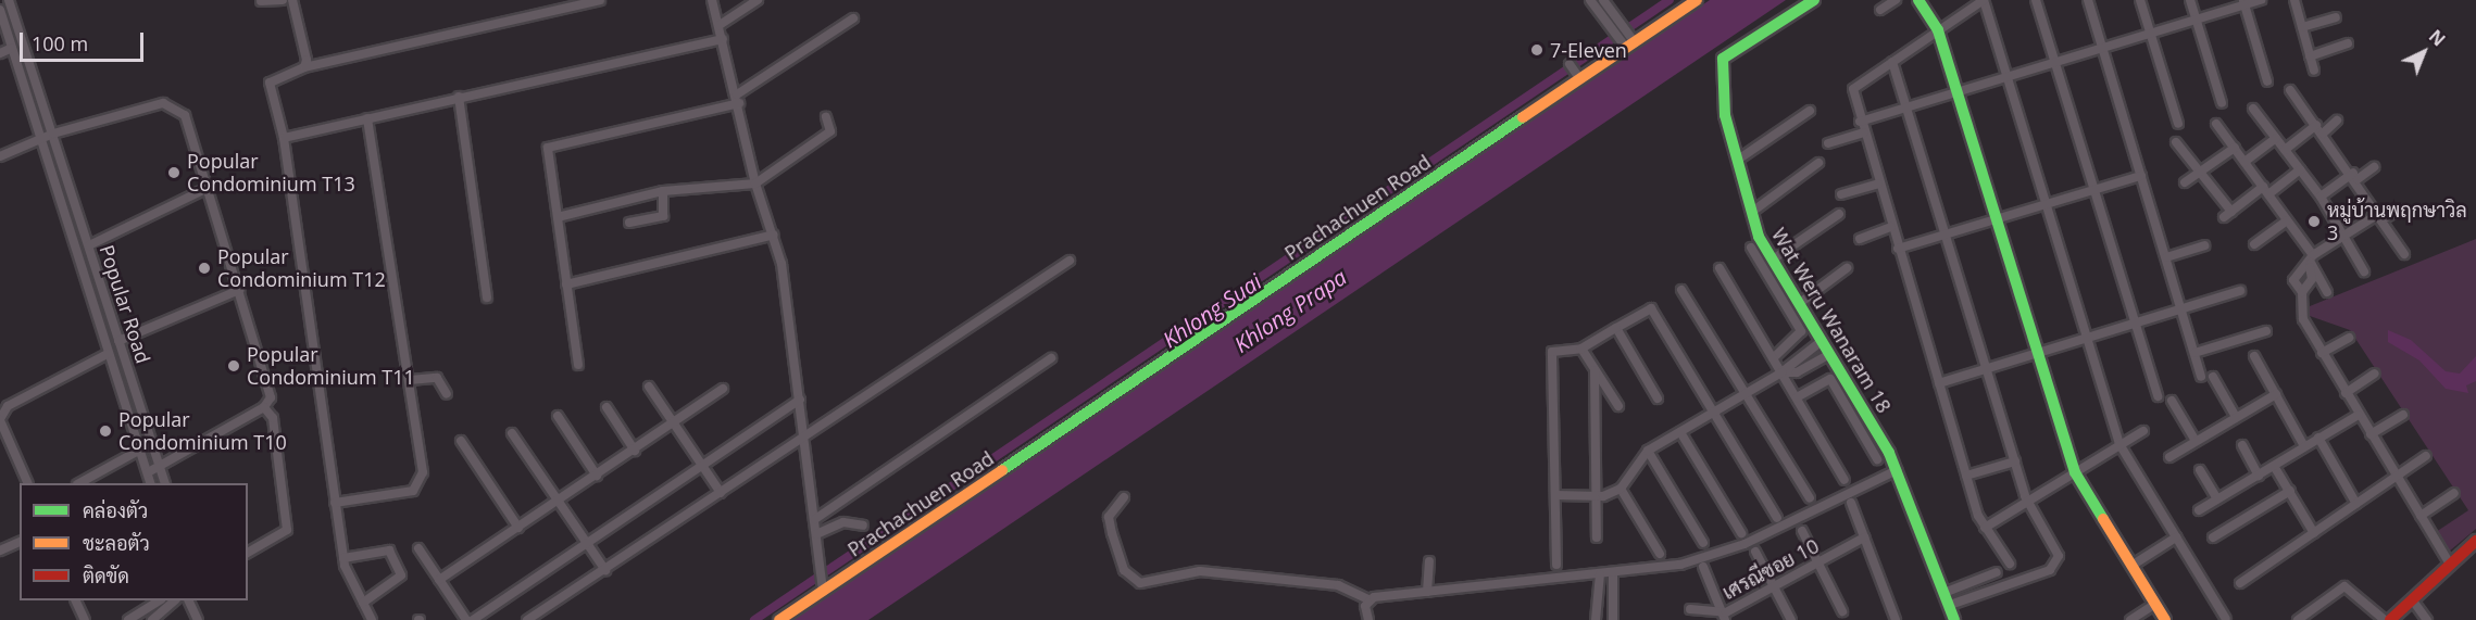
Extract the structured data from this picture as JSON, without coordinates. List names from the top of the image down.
{
  "streets": {
    "street": [
      "Prachachuen Road",
      "Popular Road",
      "Wat Weru Wanaram 18",
      "เศรณีซอย 10"
    ]
  },
  "water": ["Khlong Suai", "Khlong Prapa"],
  "places": [
    "7-Eleven",
    "Popular Condominium T13",
    "หมู่บ้านพฤกษาวิล 3",
    "Popular Condominium T12",
    "Popular Condominium T11",
    "Popular Condominium T10"
  ],
  "legend": ["คล่องตัว", "ชะลอตัว", "ติดขัด"],
  "scale_bar": "100 m",
  "north": "top right"
}
